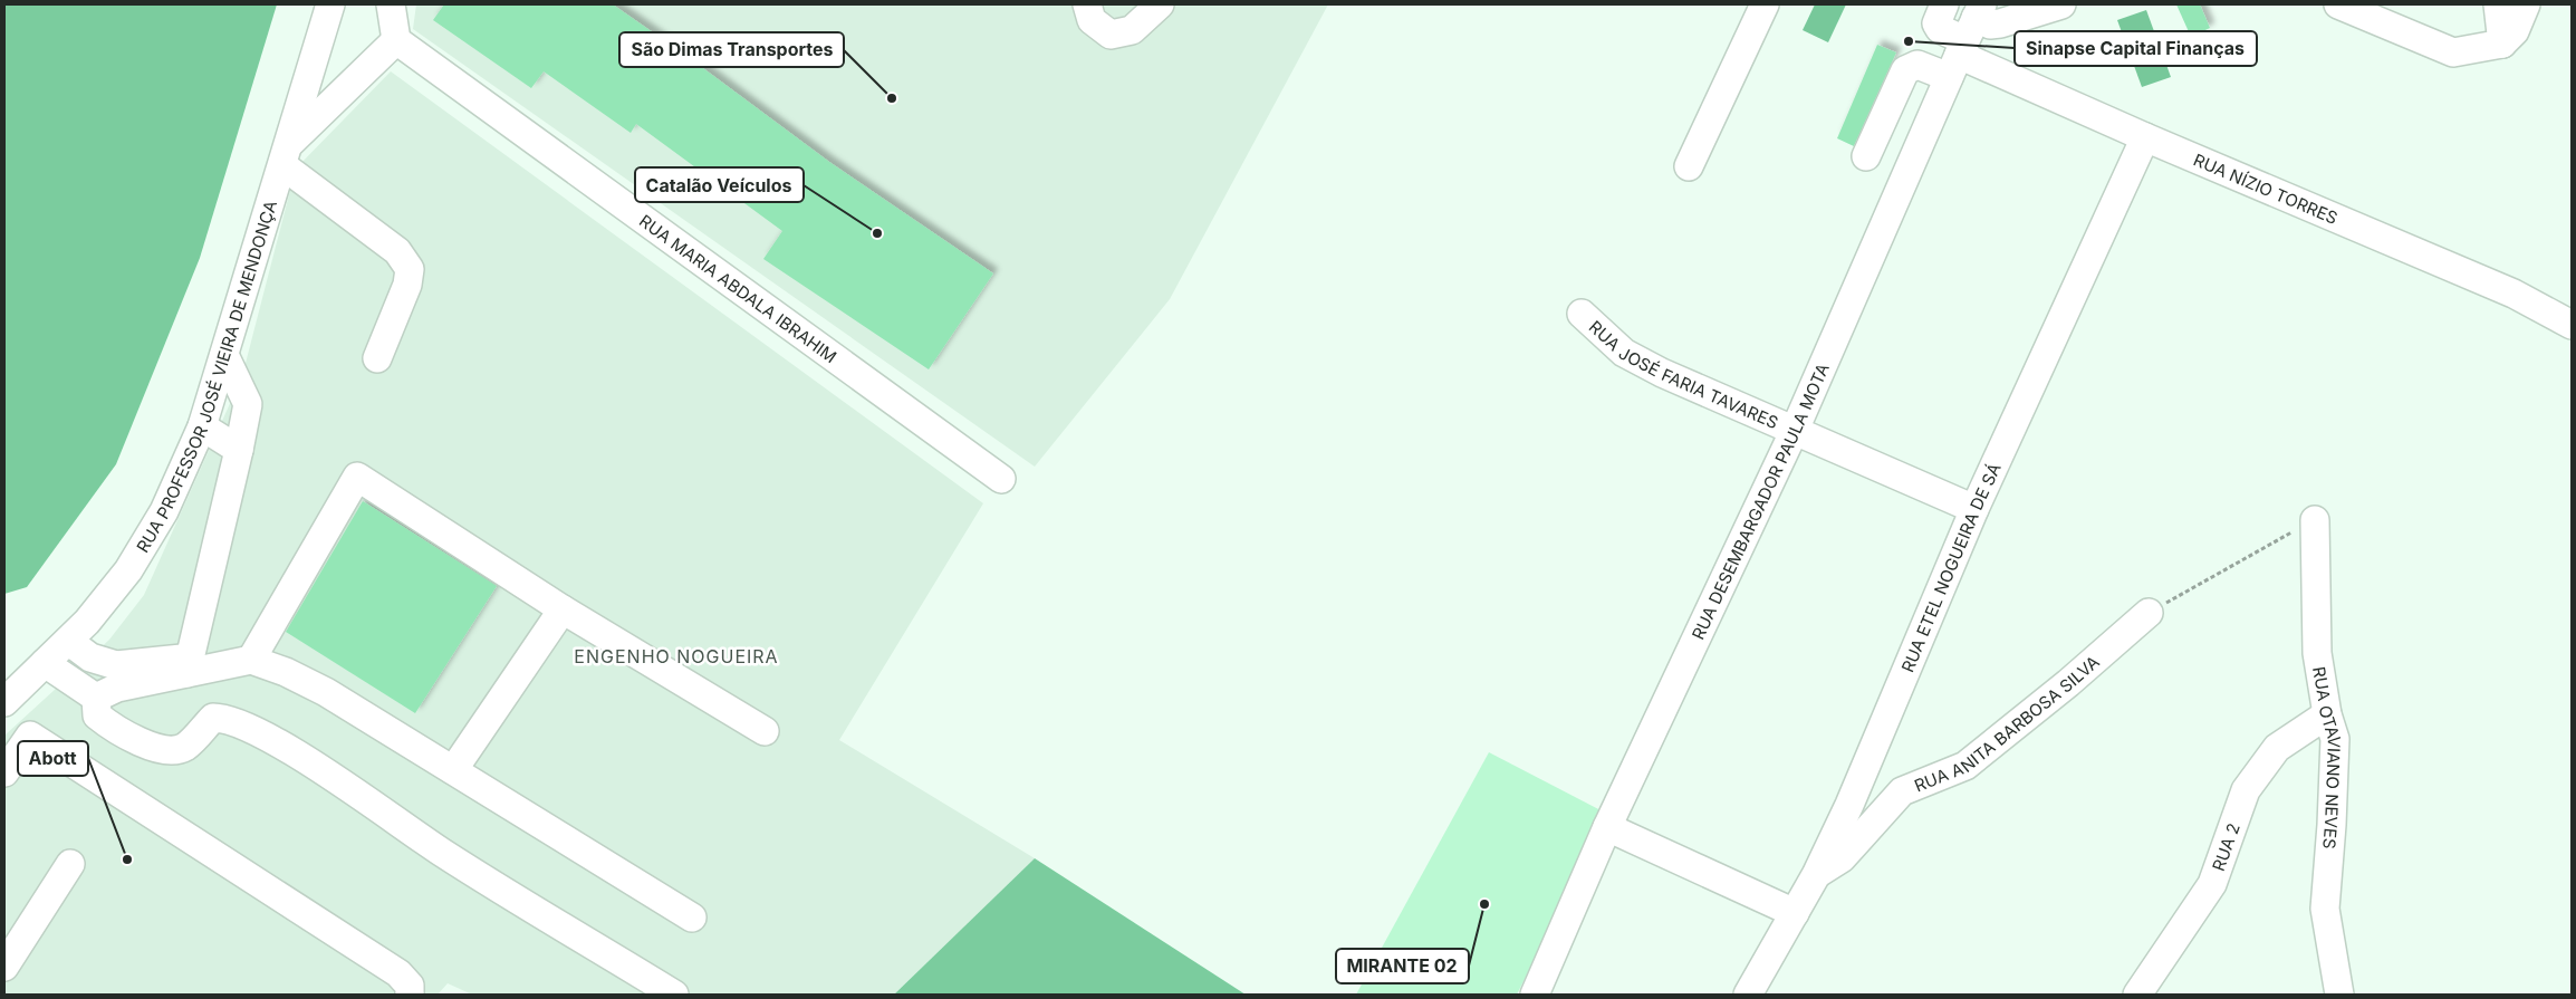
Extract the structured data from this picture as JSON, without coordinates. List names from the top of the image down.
{
  "streets": {
    "street": [
      "RUA NÍZIO TORRES",
      "RUA MARIA ABDALA IBRAHIM",
      "RUA JOSÉ FARIA TAVARES",
      "RUA PROFESSOR JOSÉ VIEIRA DE MENDONÇA",
      "RUA DESEMBARGADOR PAULA MOTA",
      "RUA ETEL NOGUEIRA DE SÁ",
      "RUA ANITA BARBOSA SILVA",
      "RUA OTAVIANO NEVES",
      "RUA 2"
    ]
  },
  "crossings": [
    ["RUA NÍZIO TORRES", "RUA DESEMBARGADOR PAULA MOTA"],
    ["RUA NÍZIO TORRES", "RUA ETEL NOGUEIRA DE SÁ"],
    ["RUA JOSÉ FARIA TAVARES", "RUA DESEMBARGADOR PAULA MOTA"],
    ["RUA JOSÉ FARIA TAVARES", "RUA ETEL NOGUEIRA DE SÁ"],
    ["RUA ETEL NOGUEIRA DE SÁ", "RUA ANITA BARBOSA SILVA"],
    ["RUA OTAVIANO NEVES", "RUA 2"]
  ],
  "districts": ["ENGENHO NOGUEIRA"],
  "places": [
    "Sinapse Capital Finanças",
    "São Dimas Transportes",
    "Catalão Veículos",
    "Abott",
    "MIRANTE 02"
  ]
}
